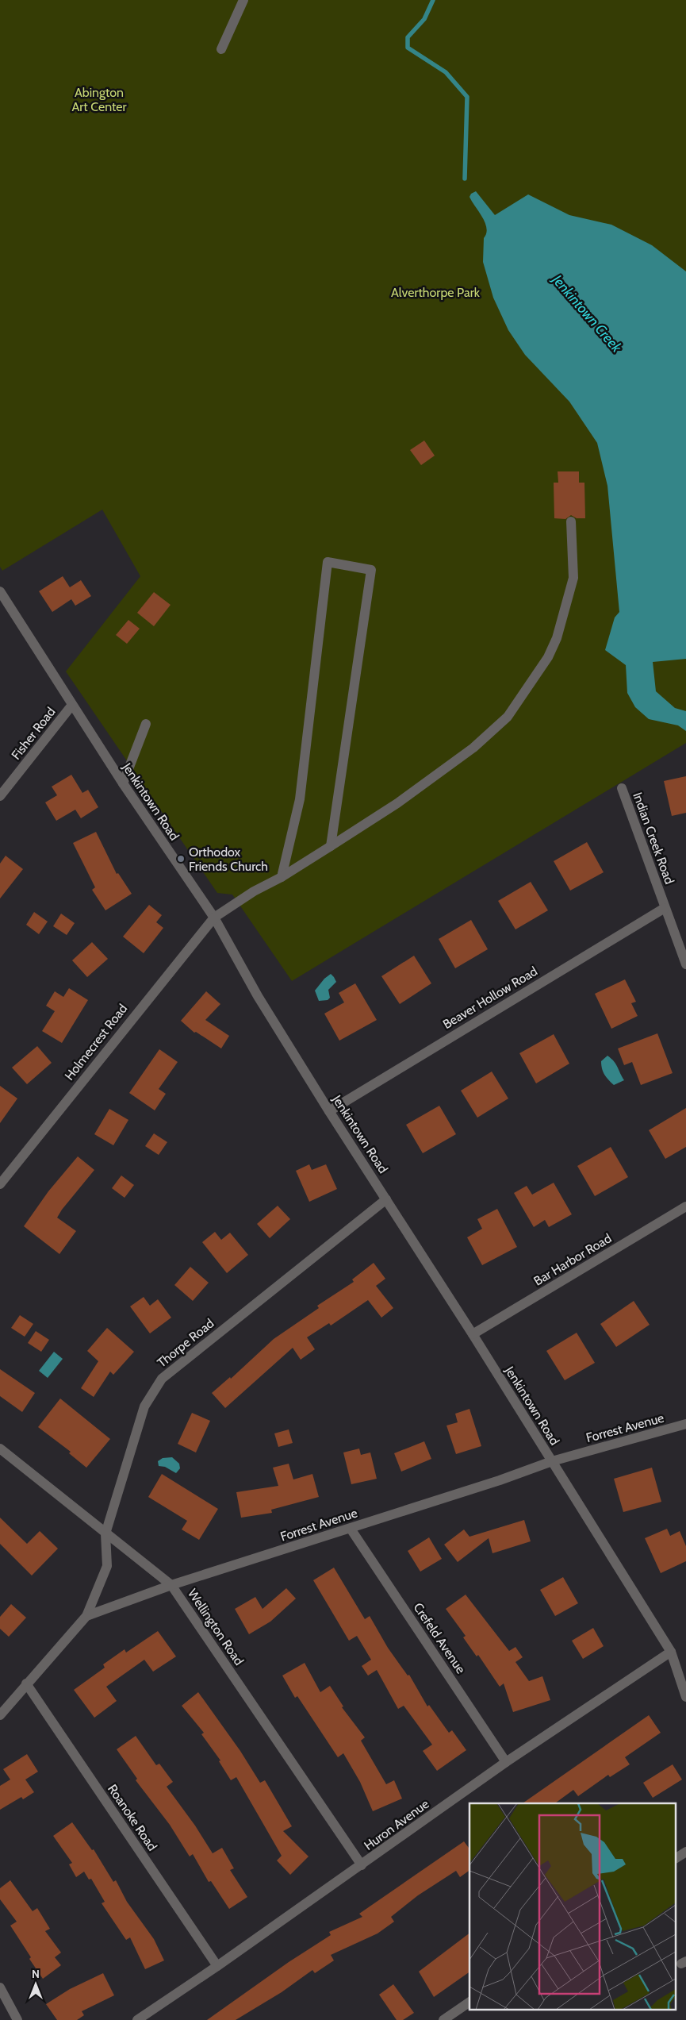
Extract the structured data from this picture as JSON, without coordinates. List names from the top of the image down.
{
  "streets": {
    "street": [
      "Fisher Road",
      "Jenkintown Road",
      "Indian Creek Road",
      "Beaver Hollow Road",
      "Holmecrest Road",
      "Bar Harbor Road",
      "Thorpe Road",
      "Forrest Avenue",
      "Wellington Road",
      "Crefeld Avenue",
      "Roanoke Road",
      "Huron Avenue"
    ]
  },
  "crossings": [
    ["Fisher Road", "Jenkintown Road"],
    ["Jenkintown Road", "Beaver Hollow Road"],
    ["Jenkintown Road", "Holmecrest Road"],
    ["Jenkintown Road", "Bar Harbor Road"],
    ["Jenkintown Road", "Thorpe Road"],
    ["Jenkintown Road", "Forrest Avenue"],
    ["Jenkintown Road", "Huron Avenue"],
    ["Indian Creek Road", "Beaver Hollow Road"],
    ["Thorpe Road", "Forrest Avenue"],
    ["Thorpe Road", "Wellington Road"],
    ["Forrest Avenue", "Wellington Road"],
    ["Forrest Avenue", "Crefeld Avenue"],
    ["Forrest Avenue", "Roanoke Road"],
    ["Wellington Road", "Huron Avenue"],
    ["Crefeld Avenue", "Huron Avenue"],
    ["Roanoke Road", "Huron Avenue"]
  ],
  "water": ["Jenkintown Creek"],
  "parks": ["Abington Art Center", "Alverthorpe Park"],
  "places": ["Orthodox Friends Church"],
  "north": "top"
}
